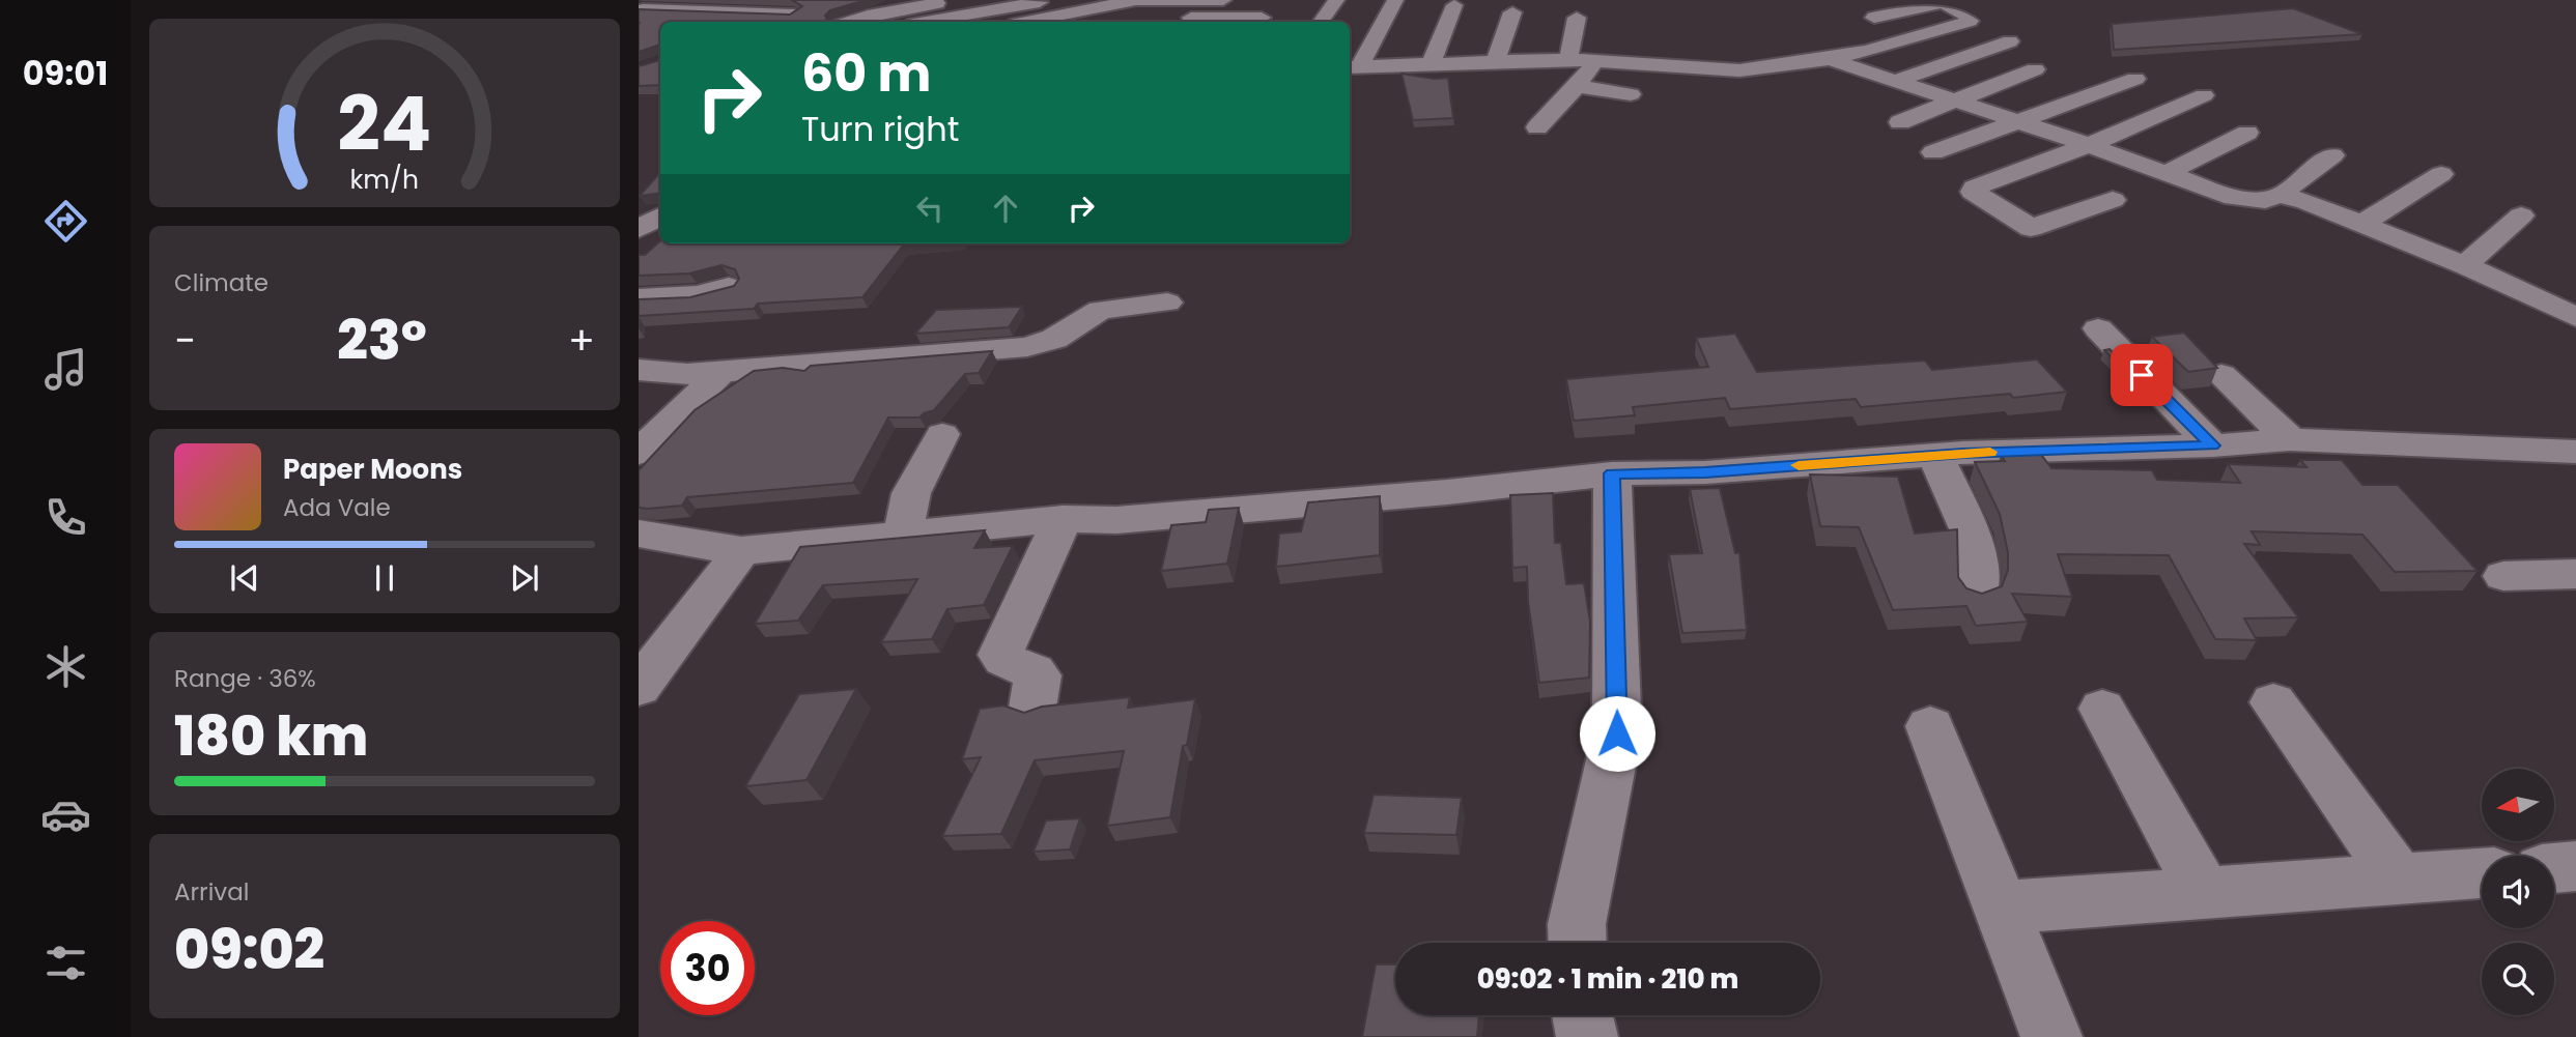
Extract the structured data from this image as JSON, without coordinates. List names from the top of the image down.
{
  "north": "left",
  "page": {
    "tabs": "09:01",
    "turn": ["60 m", "Turn right"],
    "tile": [
      "Climate",
      ["Range · 36%", "180 km"],
      ["Arrival", "09:02"]
    ],
    "heat": ["−", "23°", "+"],
    "song": ["Paper Moons", "Ada Vale"],
    "limit": "30",
    "trip": "09:02 · 1 min · 210 m",
    "gauge": ["24", "km/h"]
  }
}
